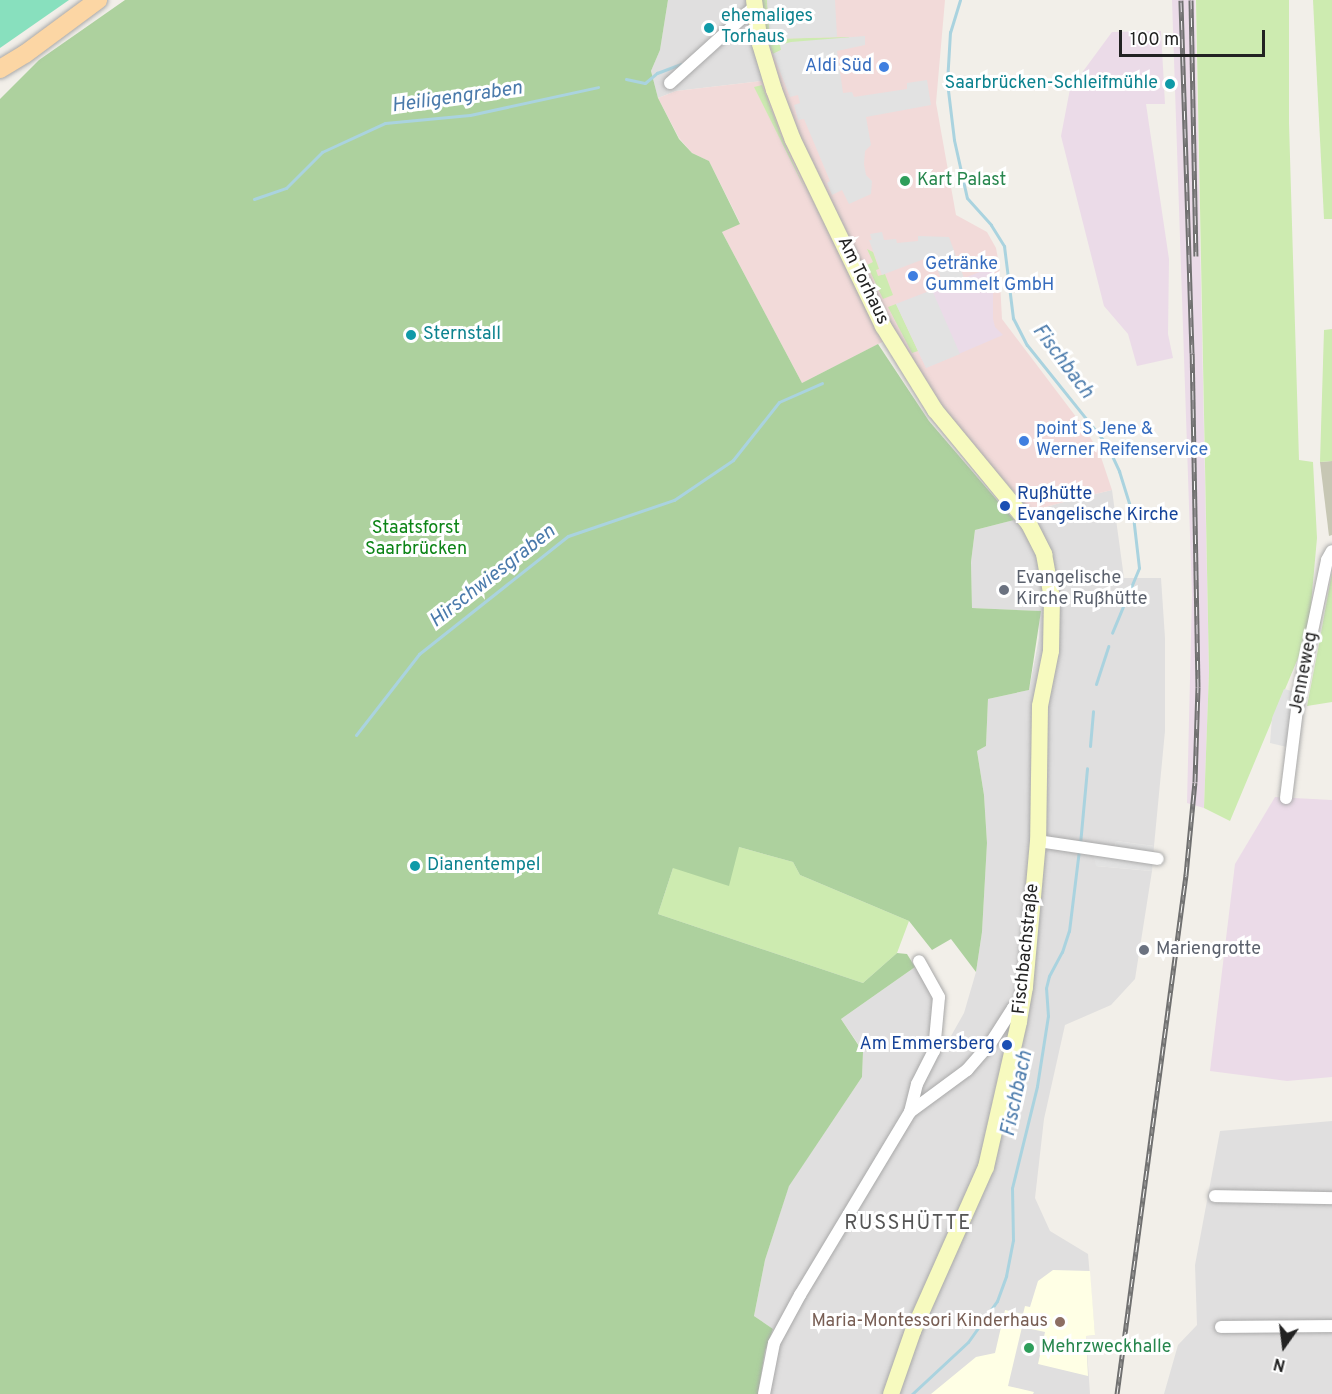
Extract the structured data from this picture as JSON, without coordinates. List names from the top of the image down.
{
  "streets": {
    "main road": ["Am Torhaus", "Fischbachstraße"],
    "street": ["Jenneweg"]
  },
  "crossings": [
    ["Am Torhaus", "Fischbachstraße"]
  ],
  "districts": ["RUSSHÜTTE"],
  "water": ["Heiligengraben", "Fischbach", "Hirschwiesgraben"],
  "parks": ["Staatsforst Saarbrücken"],
  "places": [
    "ehemaliges Torhaus",
    "Aldi Süd",
    "Saarbrücken-Schleifmühle",
    "Kart Palast",
    "Getränke Gummelt GmbH",
    "Sternstall",
    "point S Jene & Werner Reifenservice",
    "Rußhütte Evangelische Kirche",
    "Evangelische Kirche Rußhütte",
    "Dianentempel",
    "Mariengrotte",
    "Am Emmersberg",
    "Maria-Montessori Kinderhaus",
    "Mehrzweckhalle"
  ],
  "scale_bar": "100 m",
  "north": "bottom"
}
